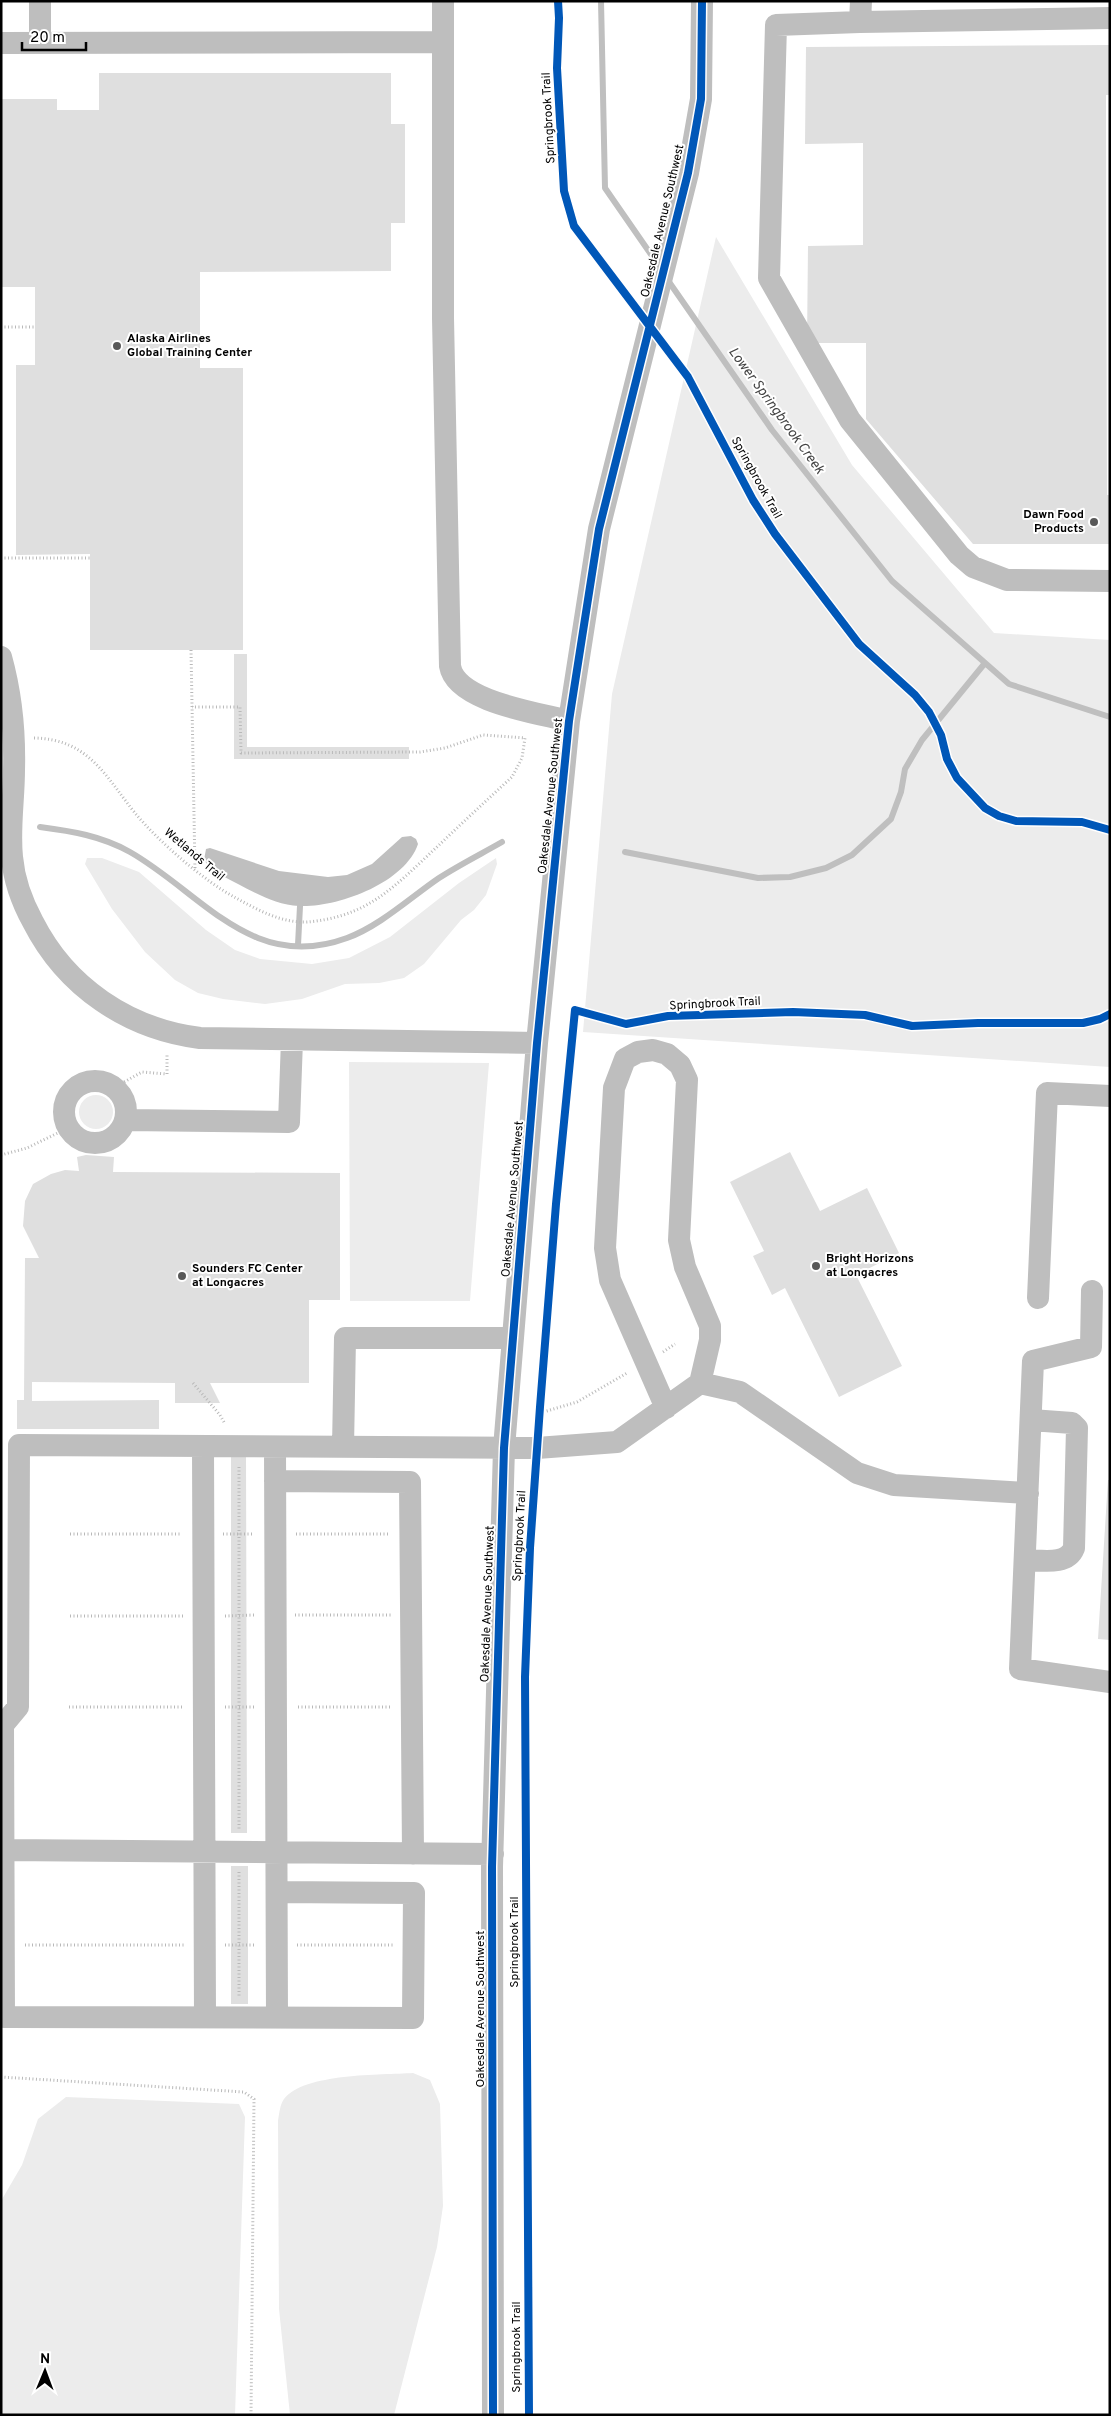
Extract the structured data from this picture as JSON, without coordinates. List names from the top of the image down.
{
  "streets": {
    "street": ["Oakesdale Avenue Southwest"],
    "path": ["Wetlands Trail"],
    "cycle path": ["Springbrook Trail"]
  },
  "water": ["Lower Springbrook Creek"],
  "places": [
    "Alaska Airlines Global Training Center",
    "Dawn Food Products",
    "Bright Horizons at Longacres",
    "Sounders FC Center at Longacres"
  ],
  "scale_bar": "20 m",
  "north": "top"
}
